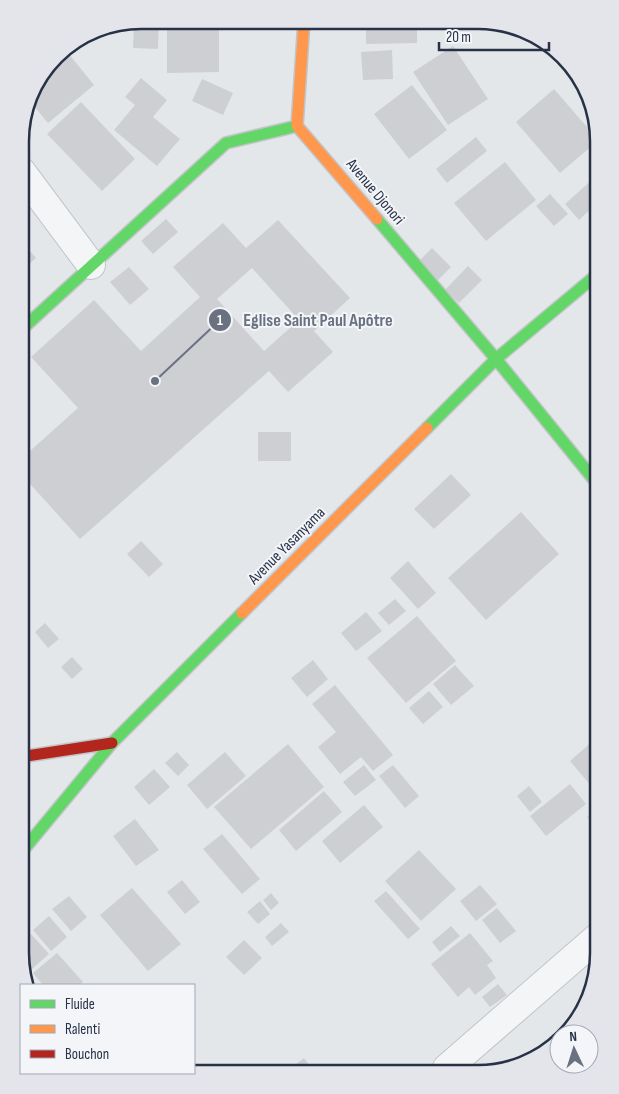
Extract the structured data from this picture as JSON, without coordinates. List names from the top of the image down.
{
  "streets": {
    "street": ["Avenue Djonori", "Avenue Yasanyama"]
  },
  "crossings": [
    ["Avenue Djonori", "Avenue Yasanyama"]
  ],
  "places": ["Eglise Saint Paul Apôtre"],
  "legend": ["Fluide", "Ralenti", "Bouchon"],
  "scale_bar": "20 m",
  "north": "top"
}
